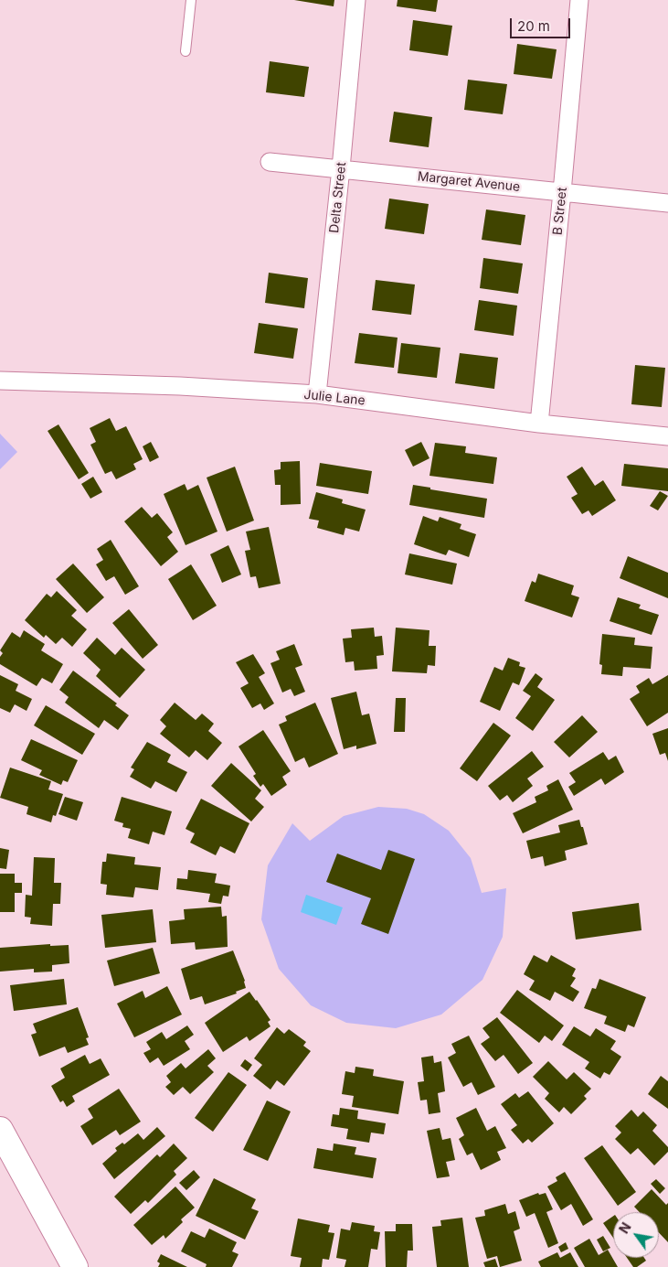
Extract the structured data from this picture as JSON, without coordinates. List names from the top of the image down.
{
  "streets": {
    "street": [
      "Margaret Avenue",
      "Delta Street",
      "B Street",
      "Julie Lane"
    ]
  },
  "crossings": [
    ["Margaret Avenue", "Delta Street"],
    ["Margaret Avenue", "B Street"],
    ["Delta Street", "Julie Lane"],
    ["B Street", "Julie Lane"]
  ],
  "scale_bar": "20 m",
  "north": "top left"
}
